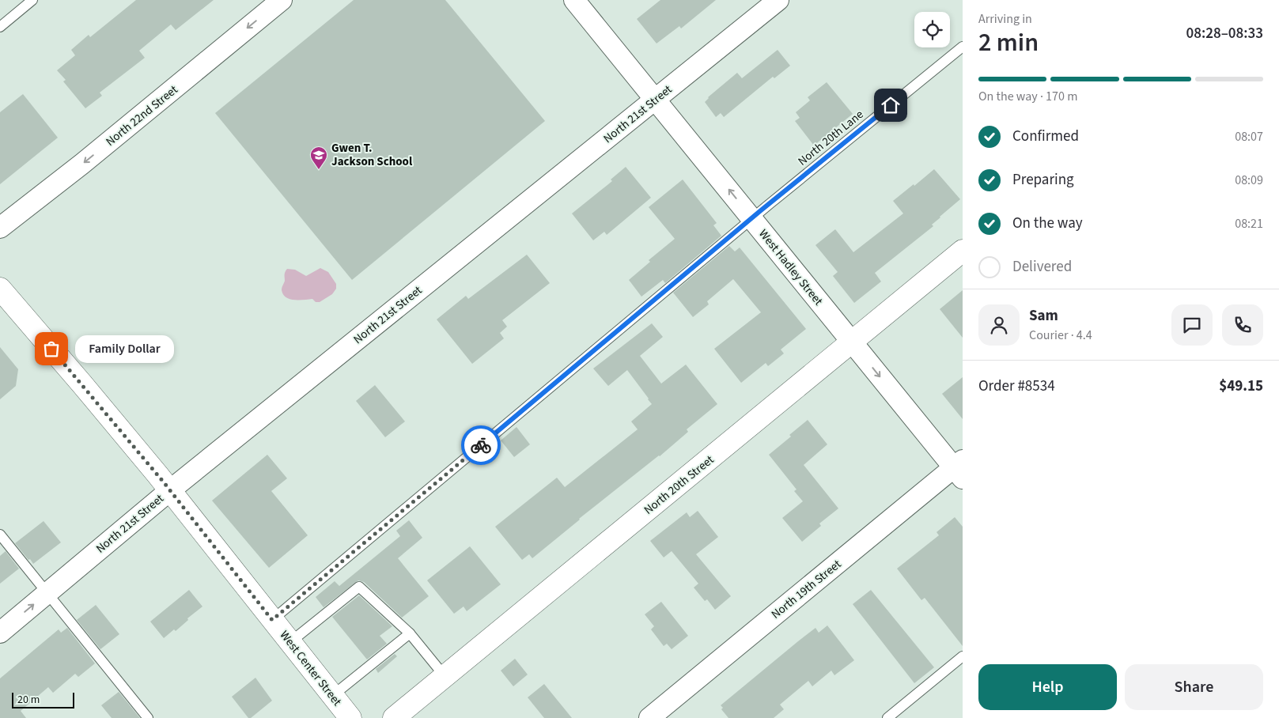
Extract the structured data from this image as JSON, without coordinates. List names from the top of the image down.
{
  "streets": {
    "main road": ["North 20th Street", "West Center Street"],
    "street": [
      "North 21st Street",
      "North 22nd Street",
      "West Hadley Street",
      "North 19th Street"
    ],
    "lane": ["North 20th Lane"]
  },
  "crossings": [
    ["North 21st Street", "West Hadley Street"],
    ["North 21st Street", "West Center Street"],
    ["North 20th Lane", "West Hadley Street"],
    ["North 20th Lane", "West Center Street"],
    ["West Hadley Street", "North 20th Street"],
    ["West Hadley Street", "North 19th Street"]
  ],
  "one_way": ["North 22nd Street"],
  "places": {
    "school or university": ["Gwen T. Jackson School"],
    "other": ["Family Dollar"]
  },
  "scale_bar": "20 m",
  "page": {
    "heading": ["2 min", "Arriving in", "08:28–08:33"],
    "panel": [
      "Sam",
      "Courier · 4.4",
      "Order #8534",
      "$49.15"
    ],
    "bar": "On the way · 170 m",
    "list": [
      ["Confirmed", "08:07"],
      ["Preparing", "08:09"],
      ["On the way", "08:21"],
      "Delivered"
    ],
    "bubble": "Family Dollar",
    "buttons": ["Help", "Share"],
    "scale": "20 m"
  }
}
